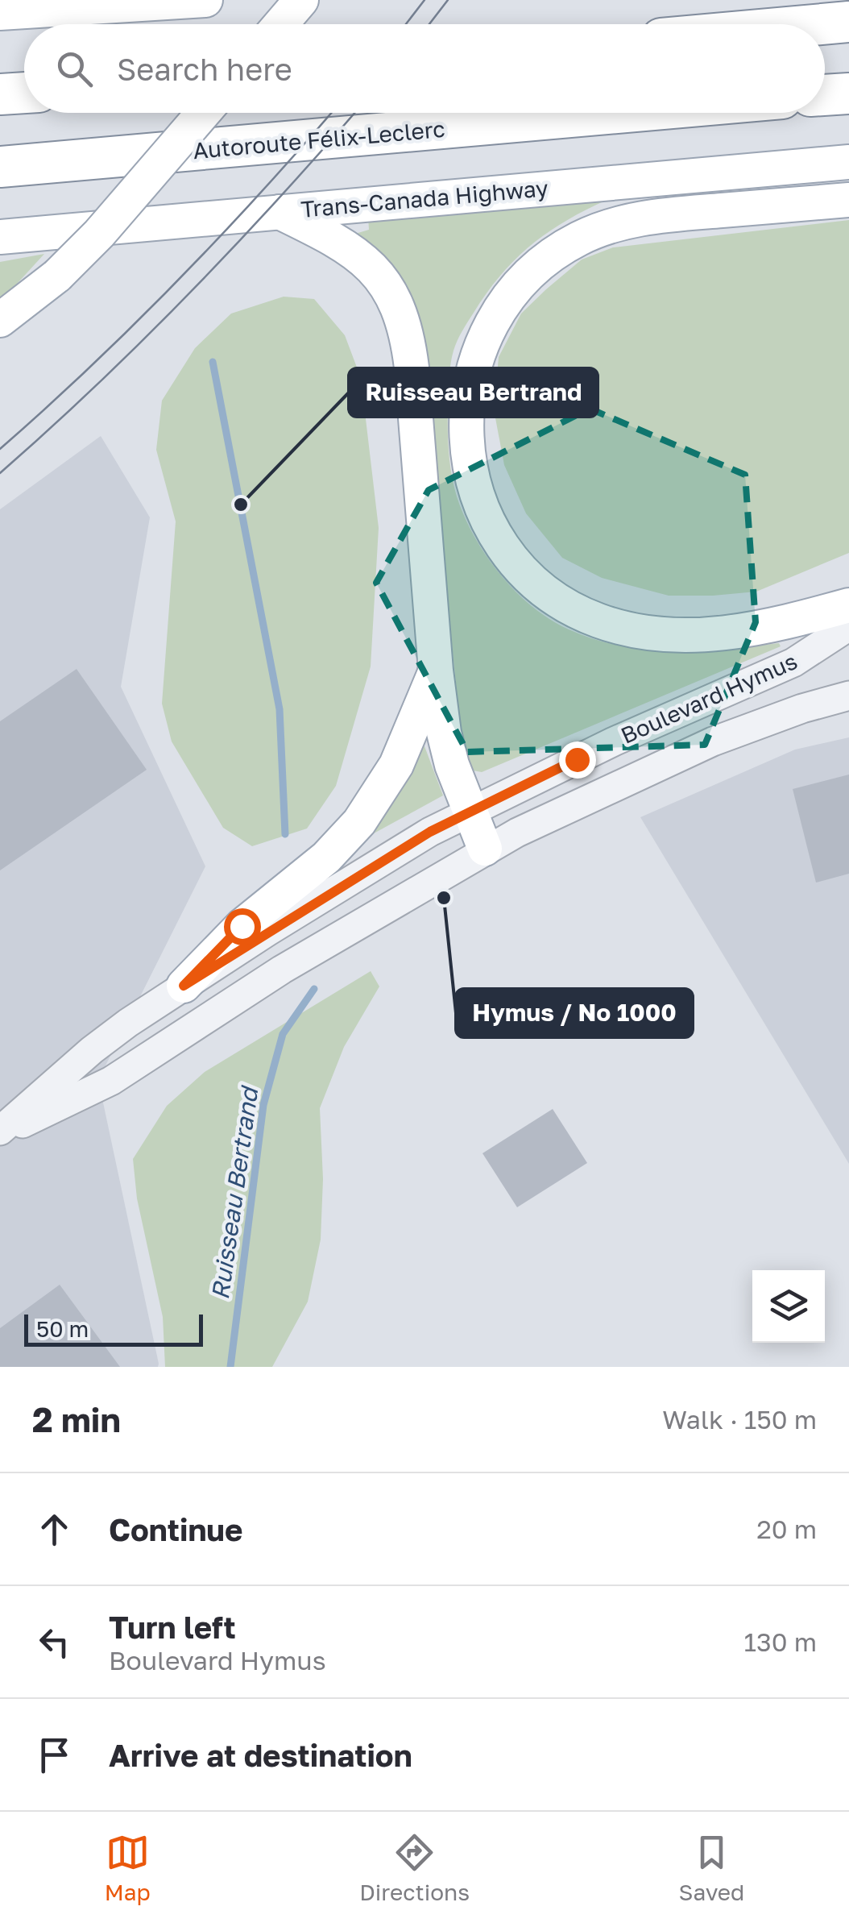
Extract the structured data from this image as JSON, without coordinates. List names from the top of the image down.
{
  "streets": {
    "highway": ["Autoroute Félix-Leclerc"],
    "main road": ["Trans-Canada Highway"],
    "street": ["Boulevard Hymus"]
  },
  "water": ["Ruisseau Bertrand"],
  "places": ["Ruisseau Bertrand", "Hymus / No 1000"],
  "scale_bar": "50 m",
  "page": {
    "search": "Search here",
    "scale": "50 m",
    "heading": ["2 min", "Walk · 150 m"],
    "list": [
      ["Continue", "20 m"],
      ["Turn left", "Boulevard Hymus", "130 m"],
      "Arrive at destination"
    ],
    "nav": ["Map", "Directions", "Saved"]
  }
}
